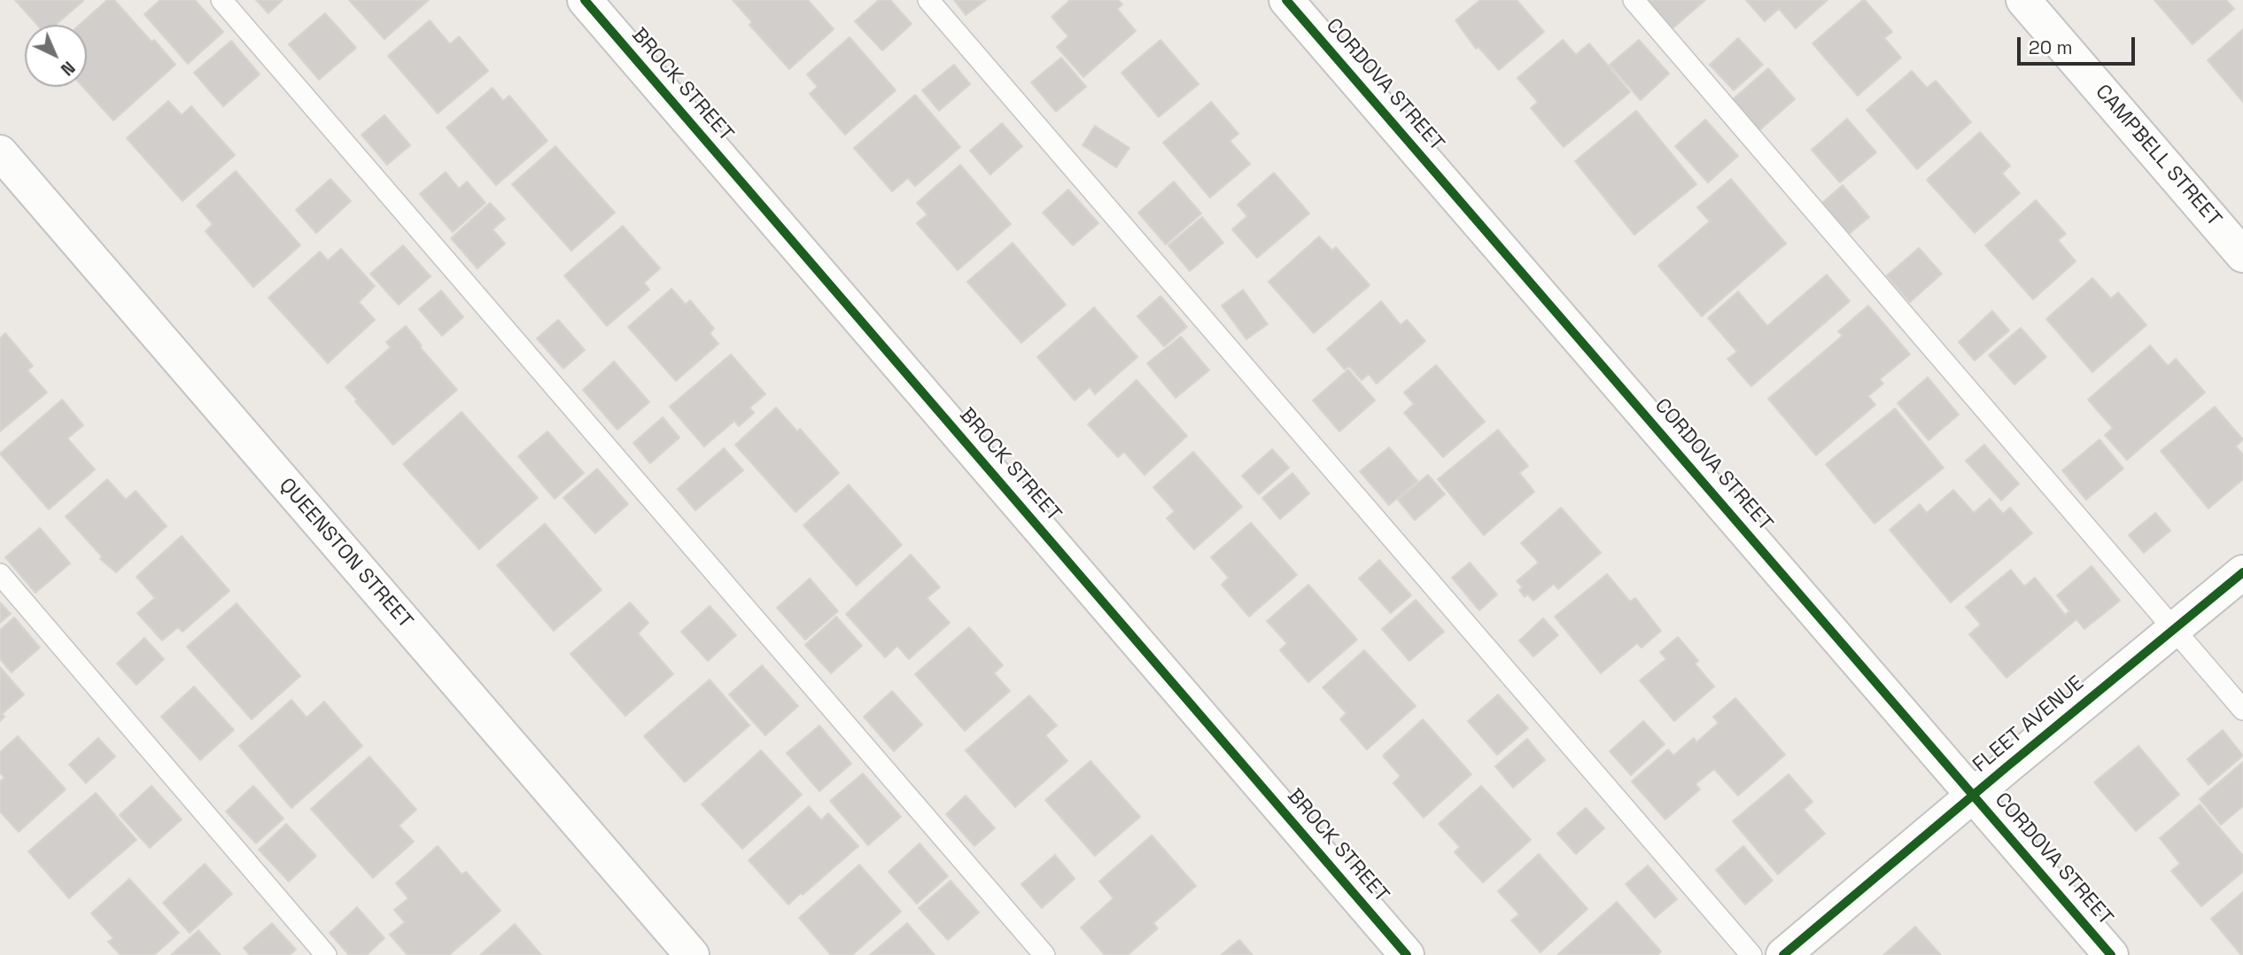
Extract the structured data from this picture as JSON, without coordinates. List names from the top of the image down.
{
  "streets": {
    "street": [
      "BROCK STREET",
      "CORDOVA STREET",
      "CAMPBELL STREET",
      "QUEENSTON STREET",
      "FLEET AVENUE"
    ]
  },
  "crossings": [
    ["CORDOVA STREET", "FLEET AVENUE"]
  ],
  "scale_bar": "20 m",
  "north": "bottom right"
}
